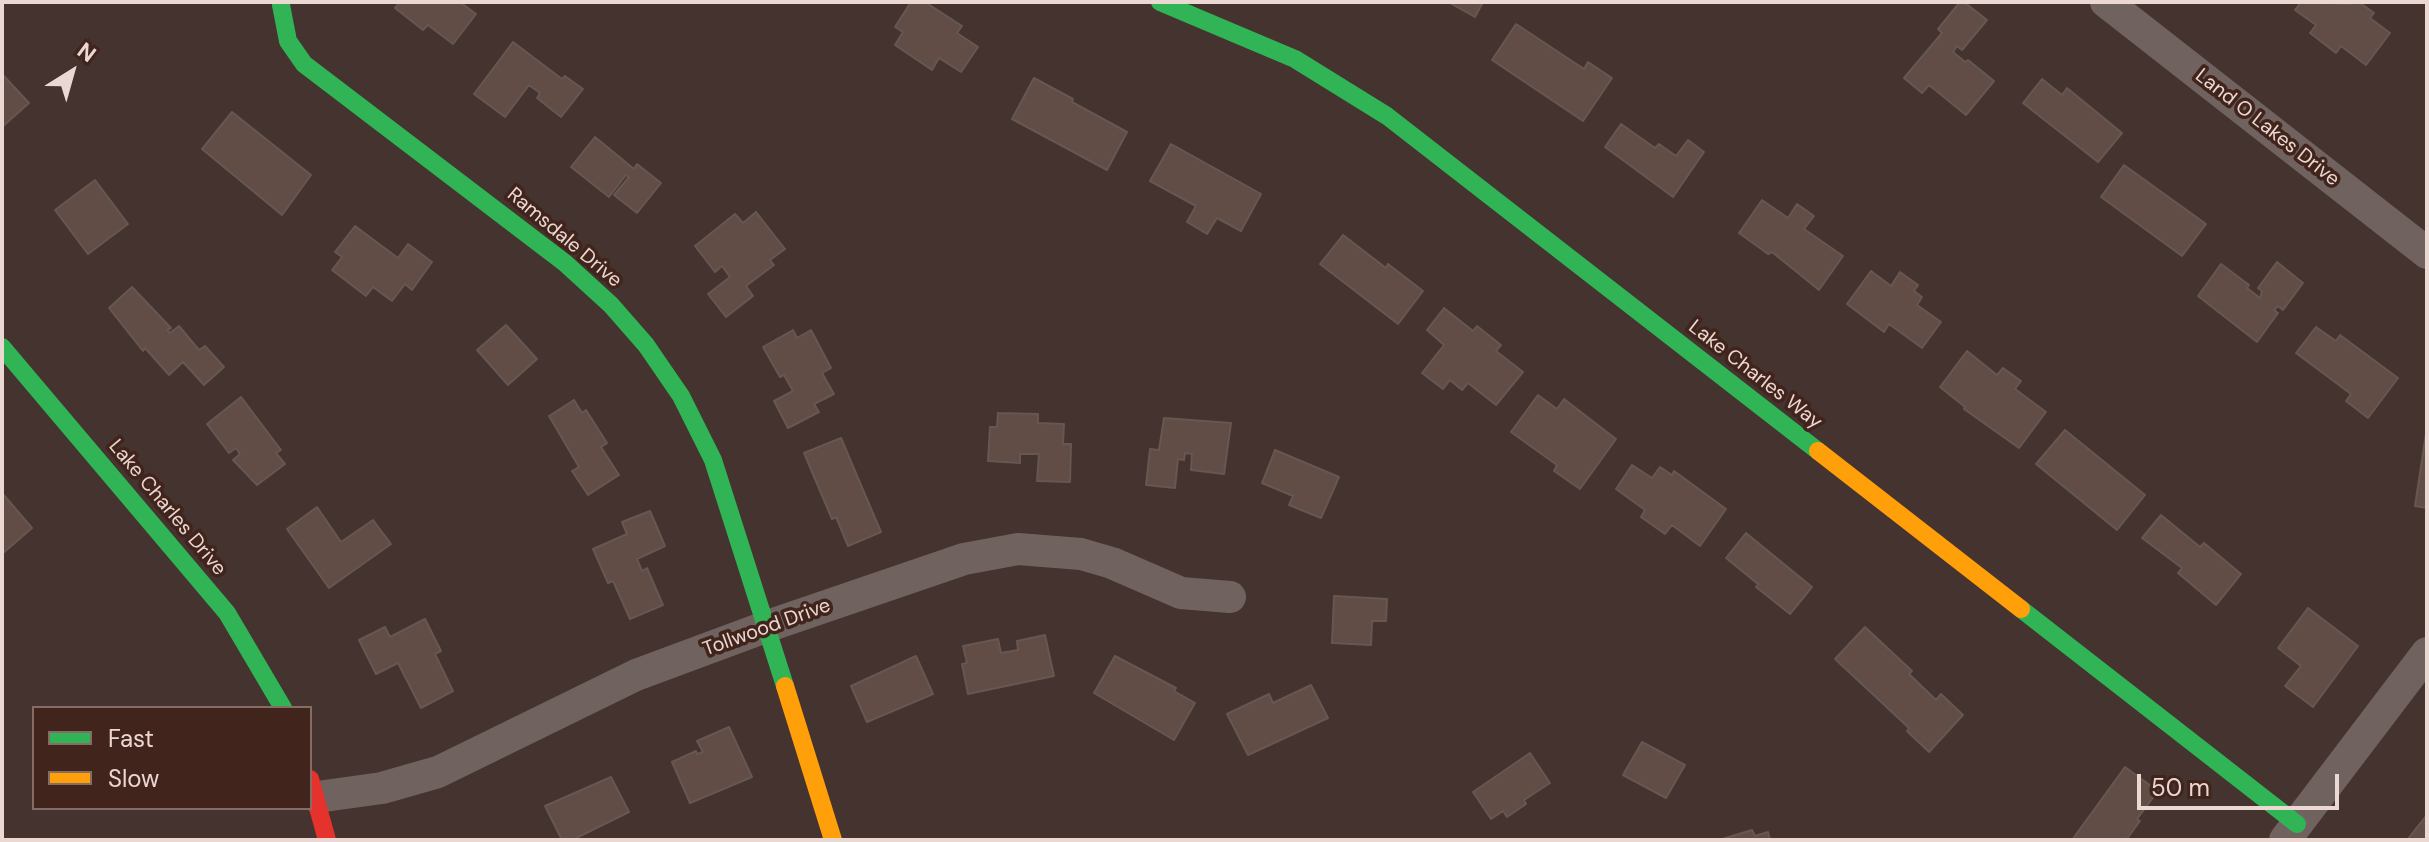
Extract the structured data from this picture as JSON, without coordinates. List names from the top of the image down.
{
  "streets": {
    "street": [
      "Land O Lakes Drive",
      "Ramsdale Drive",
      "Lake Charles Way",
      "Lake Charles Drive",
      "Tollwood Drive"
    ]
  },
  "crossings": [
    ["Ramsdale Drive", "Tollwood Drive"]
  ],
  "legend": ["Fast", "Slow"],
  "scale_bar": "50 m",
  "north": "top right"
}
